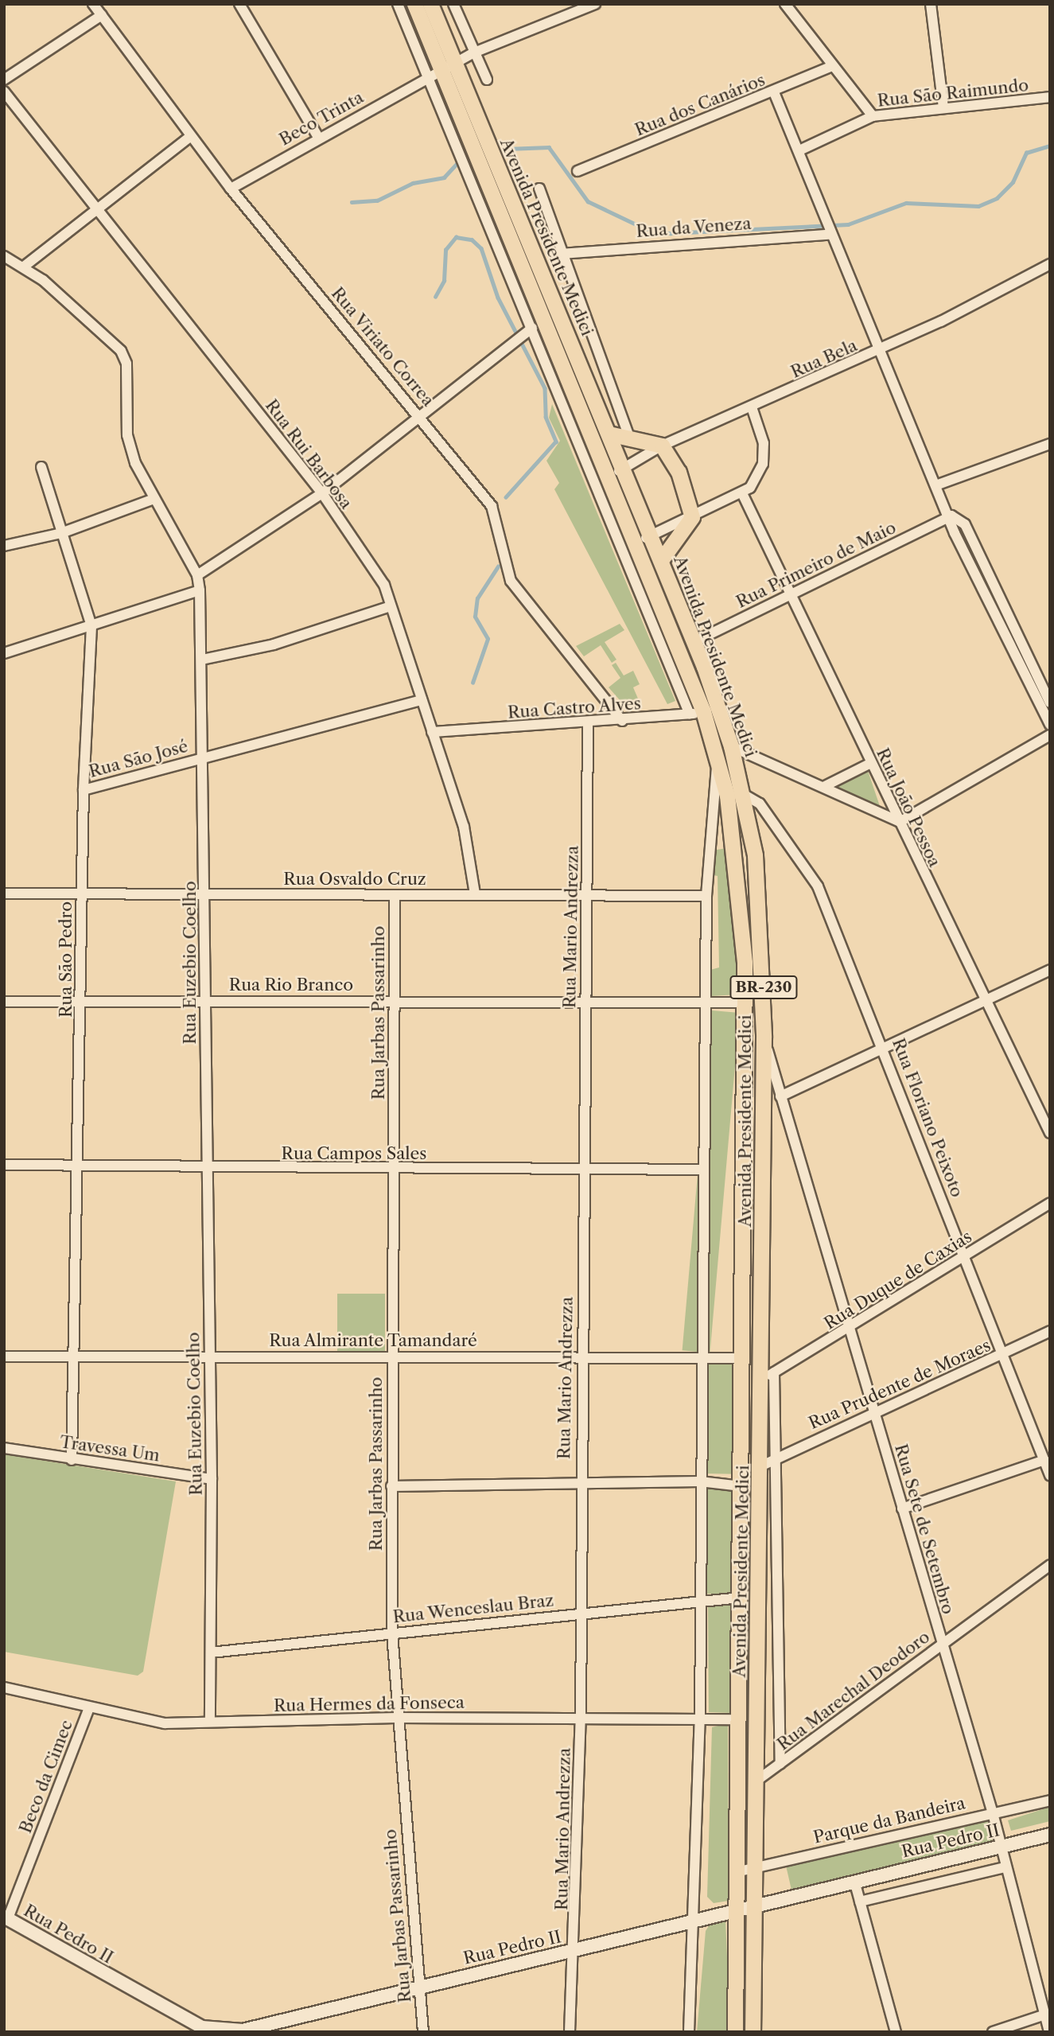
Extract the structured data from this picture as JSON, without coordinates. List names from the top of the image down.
{
  "streets": {
    "main road": ["Avenida Presidente Medici", "BR-230"],
    "street": [
      "Rua São Raimundo",
      "Rua dos Canários",
      "Beco Trinta",
      "Rua da Veneza",
      "Rua Viriato Correa",
      "Rua Bela",
      "Rua Rui Barbosa",
      "Rua Primeiro de Maio",
      "Rua Castro Alves",
      "Rua São José",
      "Rua João Pessoa",
      "Rua Osvaldo Cruz",
      "Rua Mario Andrezza",
      "Rua São Pedro",
      "Rua Euzebio Coelho",
      "Rua Rio Branco",
      "Rua Jarbas Passarinho",
      "Rua Floriano Peixoto",
      "Rua Campos Sales",
      "Rua Duque de Caxias",
      "Rua Almirante Tamandaré",
      "Rua Prudente de Moraes",
      "Travessa Um",
      "Rua Sete de Setembro",
      "Rua Wenceslau Braz",
      "Rua Marechal Deodoro",
      "Rua Hermes da Fonseca",
      "Beco da Cimec",
      "Parque da Bandeira",
      "Rua Pedro II"
    ]
  },
  "crossings": [
    ["Beco Trinta", "Avenida Presidente Medici"],
    ["Beco Trinta", "Rua Viriato Correa"],
    ["Rua da Veneza", "Avenida Presidente Medici"],
    ["Avenida Presidente Medici", "Rua Bela"],
    ["Avenida Presidente Medici", "Rua Primeiro de Maio"],
    ["Avenida Presidente Medici", "Rua Castro Alves"],
    ["Avenida Presidente Medici", "Rua Osvaldo Cruz"],
    ["Avenida Presidente Medici", "Rua Rio Branco"],
    ["Avenida Presidente Medici", "Rua Floriano Peixoto"],
    ["Avenida Presidente Medici", "Rua Campos Sales"],
    ["Avenida Presidente Medici", "Rua Duque de Caxias"],
    ["Avenida Presidente Medici", "Rua Almirante Tamandaré"],
    ["Avenida Presidente Medici", "Rua Prudente de Moraes"],
    ["Avenida Presidente Medici", "Rua Sete de Setembro"],
    ["Avenida Presidente Medici", "Rua Wenceslau Braz"],
    ["Avenida Presidente Medici", "Rua Marechal Deodoro"],
    ["Avenida Presidente Medici", "Rua Hermes da Fonseca"],
    ["Avenida Presidente Medici", "Parque da Bandeira"],
    ["Avenida Presidente Medici", "Rua Pedro II"],
    ["Rua Viriato Correa", "Rua Castro Alves"],
    ["Rua Rui Barbosa", "Rua Castro Alves"],
    ["Rua Rui Barbosa", "Rua Osvaldo Cruz"],
    ["Rua Primeiro de Maio", "Rua João Pessoa"],
    ["Rua Castro Alves", "Rua Mario Andrezza"],
    ["Rua São José", "Rua São Pedro"],
    ["Rua São José", "Rua Euzebio Coelho"],
    ["Rua Osvaldo Cruz", "Rua Mario Andrezza"],
    ["Rua Osvaldo Cruz", "Rua São Pedro"],
    ["Rua Osvaldo Cruz", "Rua Euzebio Coelho"],
    ["Rua Osvaldo Cruz", "Rua Jarbas Passarinho"],
    ["Rua Mario Andrezza", "Rua Rio Branco"],
    ["Rua Mario Andrezza", "Rua Campos Sales"],
    ["Rua Mario Andrezza", "Rua Almirante Tamandaré"],
    ["Rua Mario Andrezza", "Rua Wenceslau Braz"],
    ["Rua Mario Andrezza", "Rua Hermes da Fonseca"],
    ["Rua Mario Andrezza", "Rua Pedro II"],
    ["Rua São Pedro", "Rua Rio Branco"],
    ["Rua São Pedro", "Rua Campos Sales"],
    ["Rua São Pedro", "Rua Almirante Tamandaré"],
    ["Rua São Pedro", "Travessa Um"],
    ["Rua Euzebio Coelho", "Rua Rio Branco"],
    ["Rua Euzebio Coelho", "Rua Campos Sales"],
    ["Rua Euzebio Coelho", "Rua Almirante Tamandaré"],
    ["Rua Euzebio Coelho", "Travessa Um"],
    ["Rua Euzebio Coelho", "Rua Wenceslau Braz"],
    ["Rua Euzebio Coelho", "Rua Hermes da Fonseca"],
    ["Rua Rio Branco", "Rua Jarbas Passarinho"],
    ["Rua Jarbas Passarinho", "Rua Campos Sales"],
    ["Rua Jarbas Passarinho", "Rua Almirante Tamandaré"],
    ["Rua Jarbas Passarinho", "Rua Wenceslau Braz"],
    ["Rua Jarbas Passarinho", "Rua Hermes da Fonseca"],
    ["Rua Jarbas Passarinho", "Rua Pedro II"],
    ["Rua Floriano Peixoto", "Rua Duque de Caxias"],
    ["Rua Floriano Peixoto", "Rua Prudente de Moraes"],
    ["Rua Duque de Caxias", "Rua Sete de Setembro"],
    ["Rua Prudente de Moraes", "Rua Sete de Setembro"],
    ["Rua Sete de Setembro", "Rua Marechal Deodoro"],
    ["Rua Sete de Setembro", "Parque da Bandeira"],
    ["Rua Sete de Setembro", "Rua Pedro II"],
    ["Rua Hermes da Fonseca", "Beco da Cimec"],
    ["Beco da Cimec", "Rua Pedro II"]
  ]
}
